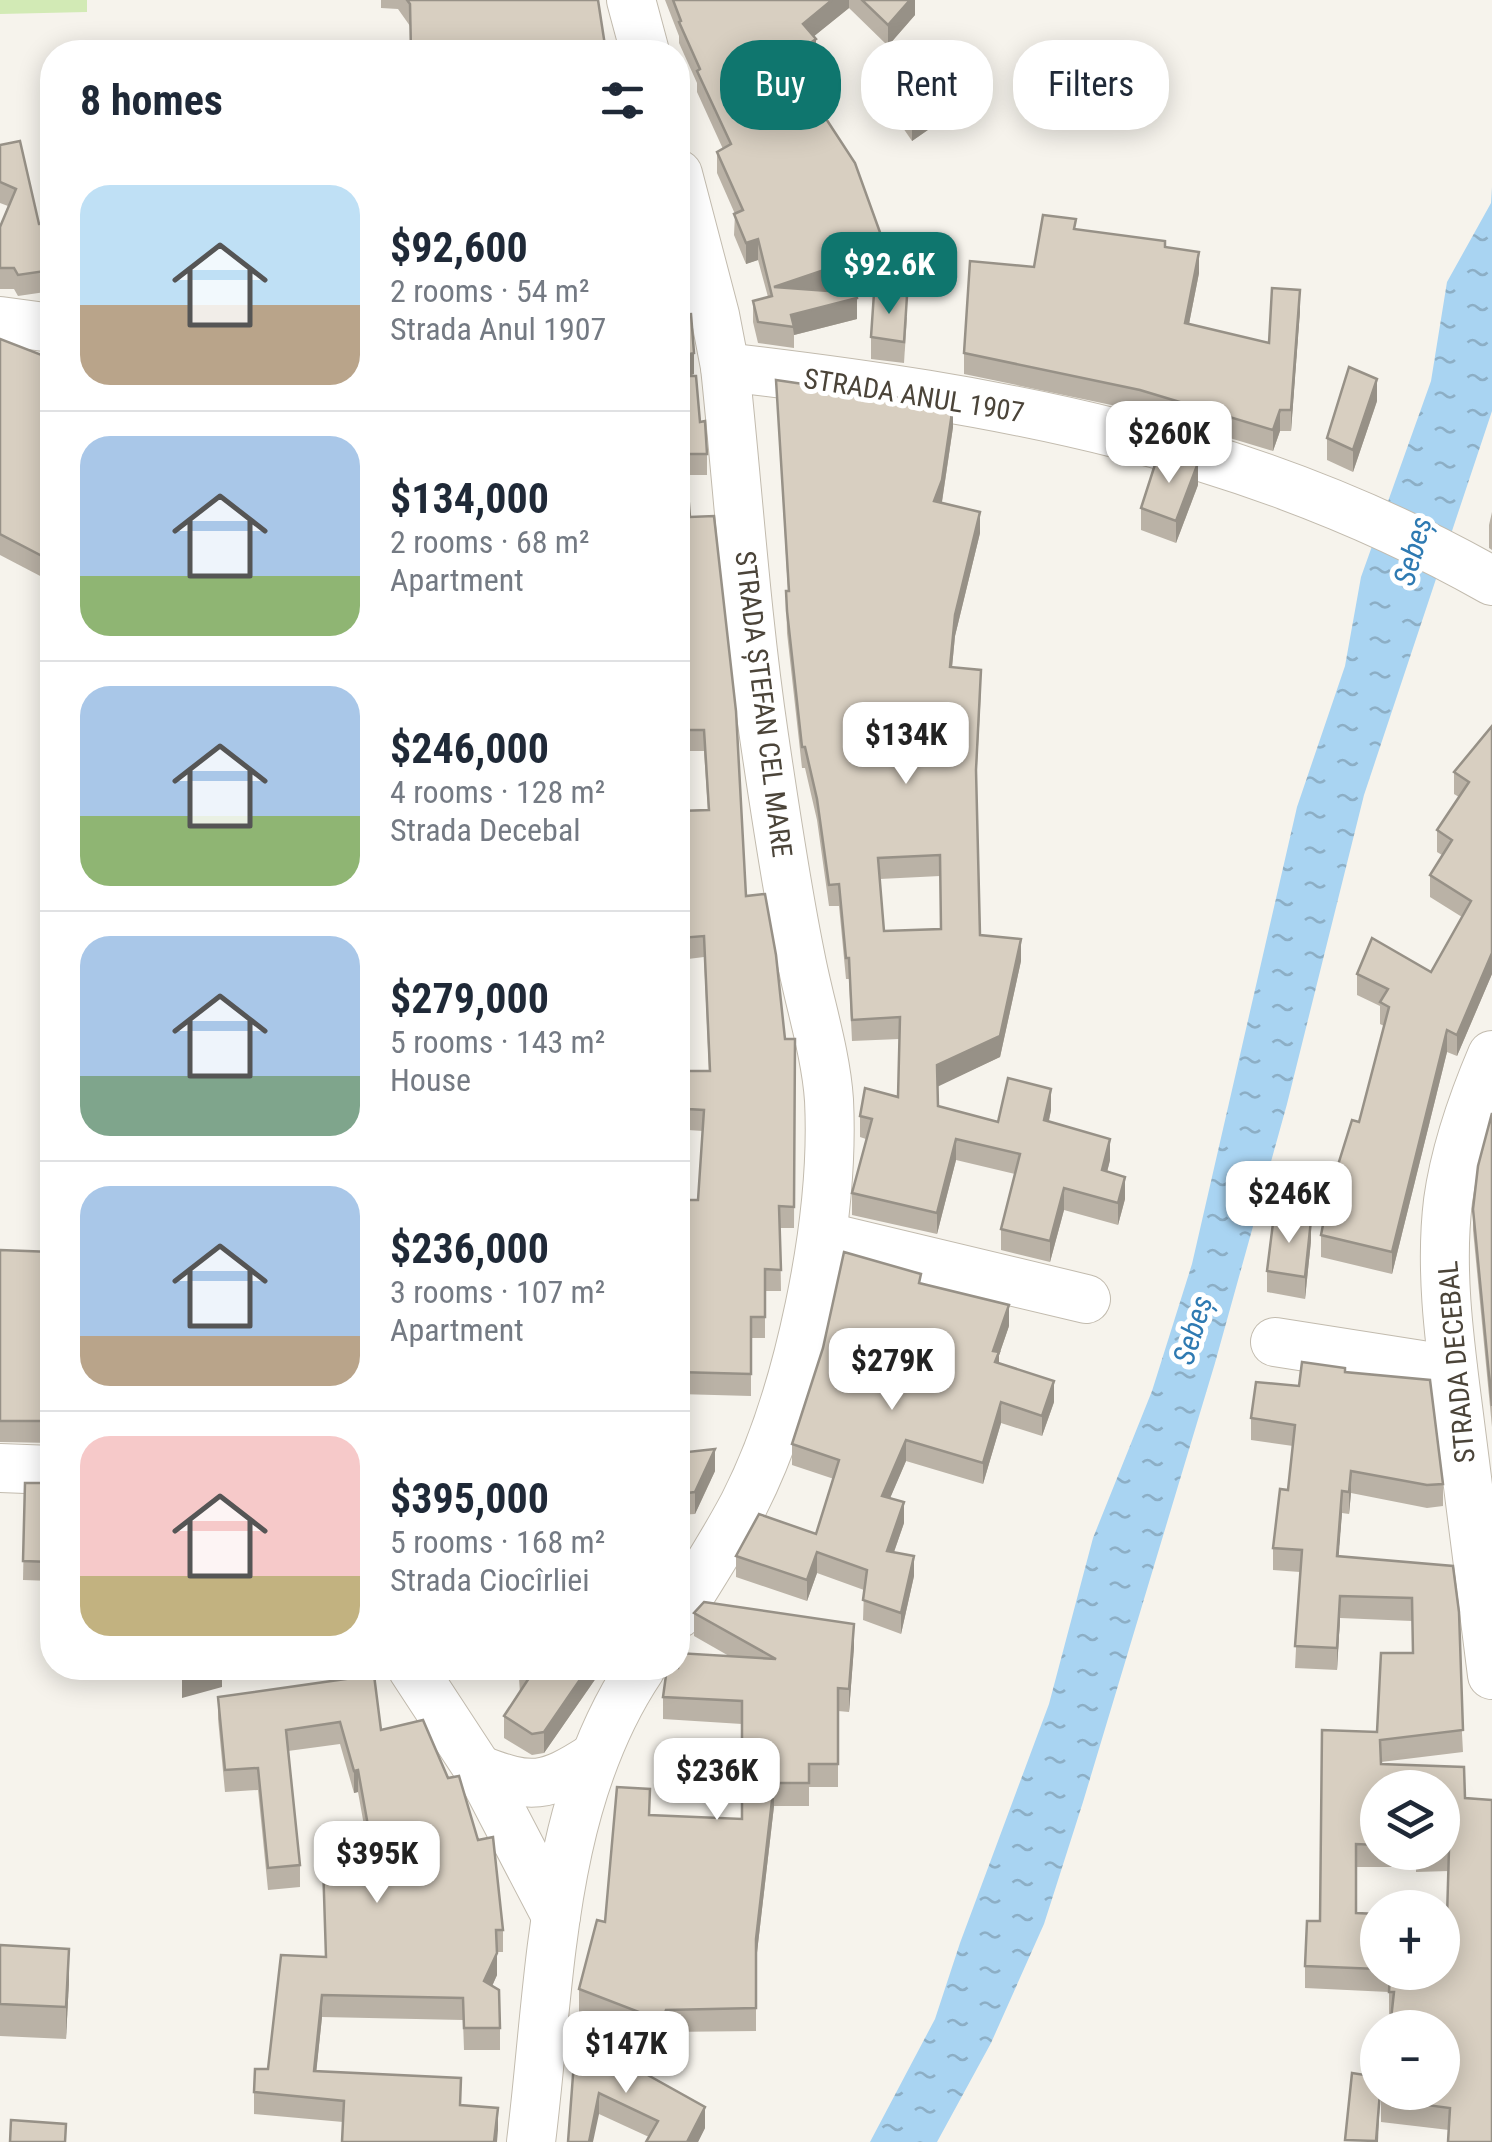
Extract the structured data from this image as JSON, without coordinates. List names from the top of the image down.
{
  "streets": {
    "street": ["STRADA ANUL 1907", "STRADA ȘTEFAN CEL MARE", "STRADA DECEBAL"]
  },
  "crossings": [
    ["STRADA ANUL 1907", "STRADA ȘTEFAN CEL MARE"]
  ],
  "water": ["Sebeș"],
  "page": {
    "chip": ["Buy", "Rent", "Filters"],
    "heading": "8 homes",
    "list": [
      {
        "name": "$92,600",
        "note": "2 rooms · 54 m² · Strada Anul 1907"
      },
      {
        "name": "$134,000",
        "note": "2 rooms · 68 m² · Apartment"
      },
      {
        "name": "$246,000",
        "note": "4 rooms · 128 m² · Strada Decebal"
      },
      {
        "name": "$279,000",
        "note": "5 rooms · 143 m² · House"
      },
      {
        "name": "$236,000",
        "note": "3 rooms · 107 m² · Apartment"
      },
      {
        "name": "$395,000",
        "note": "5 rooms · 168 m² · Strada Ciocîrliei"
      }
    ],
    "price": [
      "$92.6K",
      "$260K",
      "$134K",
      "$246K",
      "$279K",
      "$236K",
      "$395K",
      "$147K"
    ],
    "map_buttons": ["+", "−"]
  }
}
